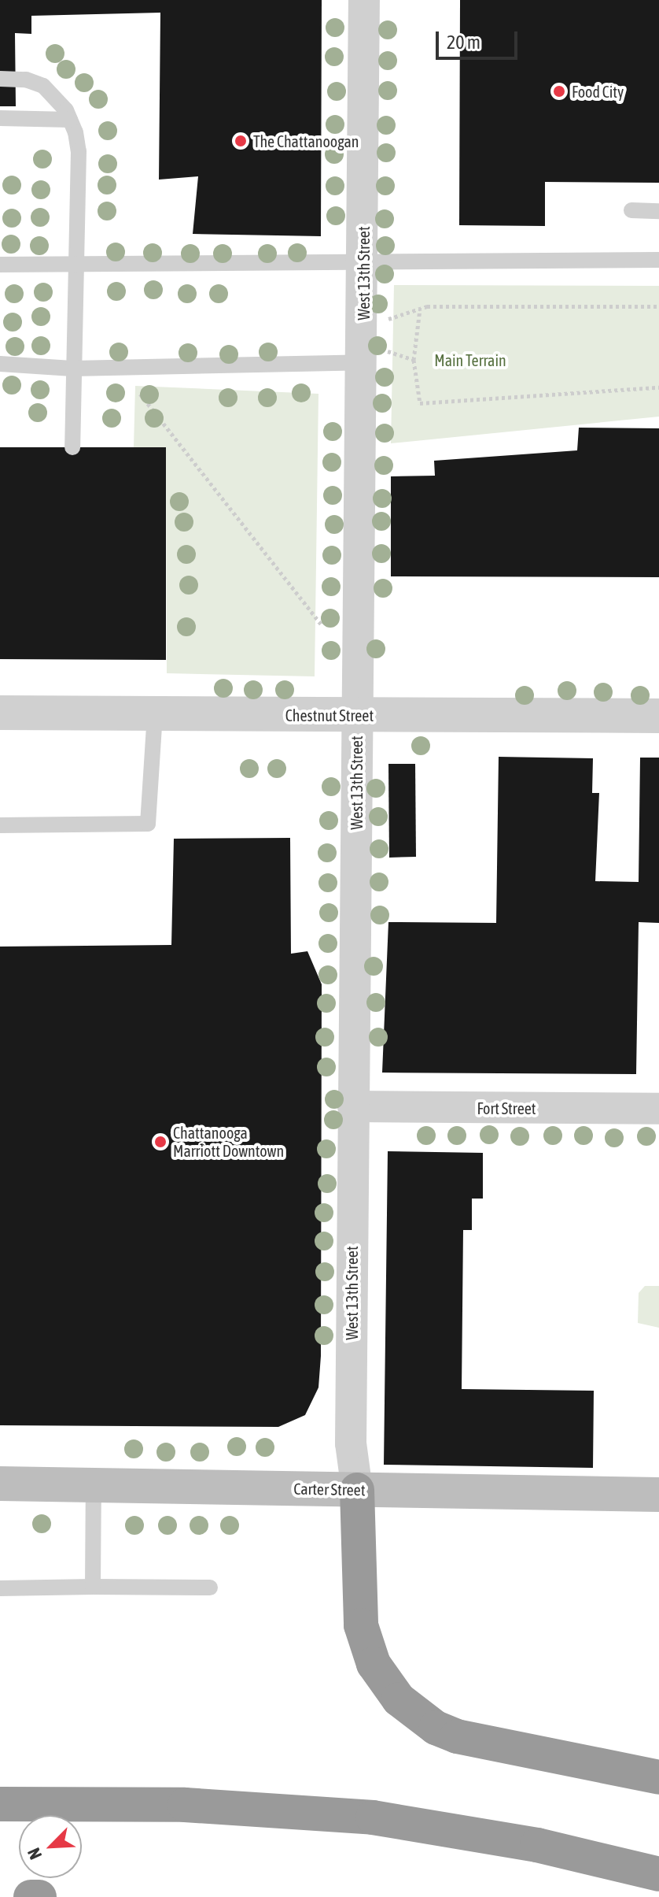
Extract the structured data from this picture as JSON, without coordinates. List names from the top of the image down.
{
  "streets": {
    "main road": ["Carter Street"],
    "street": ["West 13th Street", "Chestnut Street", "Fort Street"]
  },
  "crossings": [
    ["West 13th Street", "Chestnut Street"],
    ["West 13th Street", "Fort Street"],
    ["West 13th Street", "Carter Street"]
  ],
  "parks": ["Main Terrain"],
  "places": ["Food City", "The Chattanoogan", "Chattanooga Marriott Downtown"],
  "scale_bar": "20 m",
  "north": "bottom left"
}
